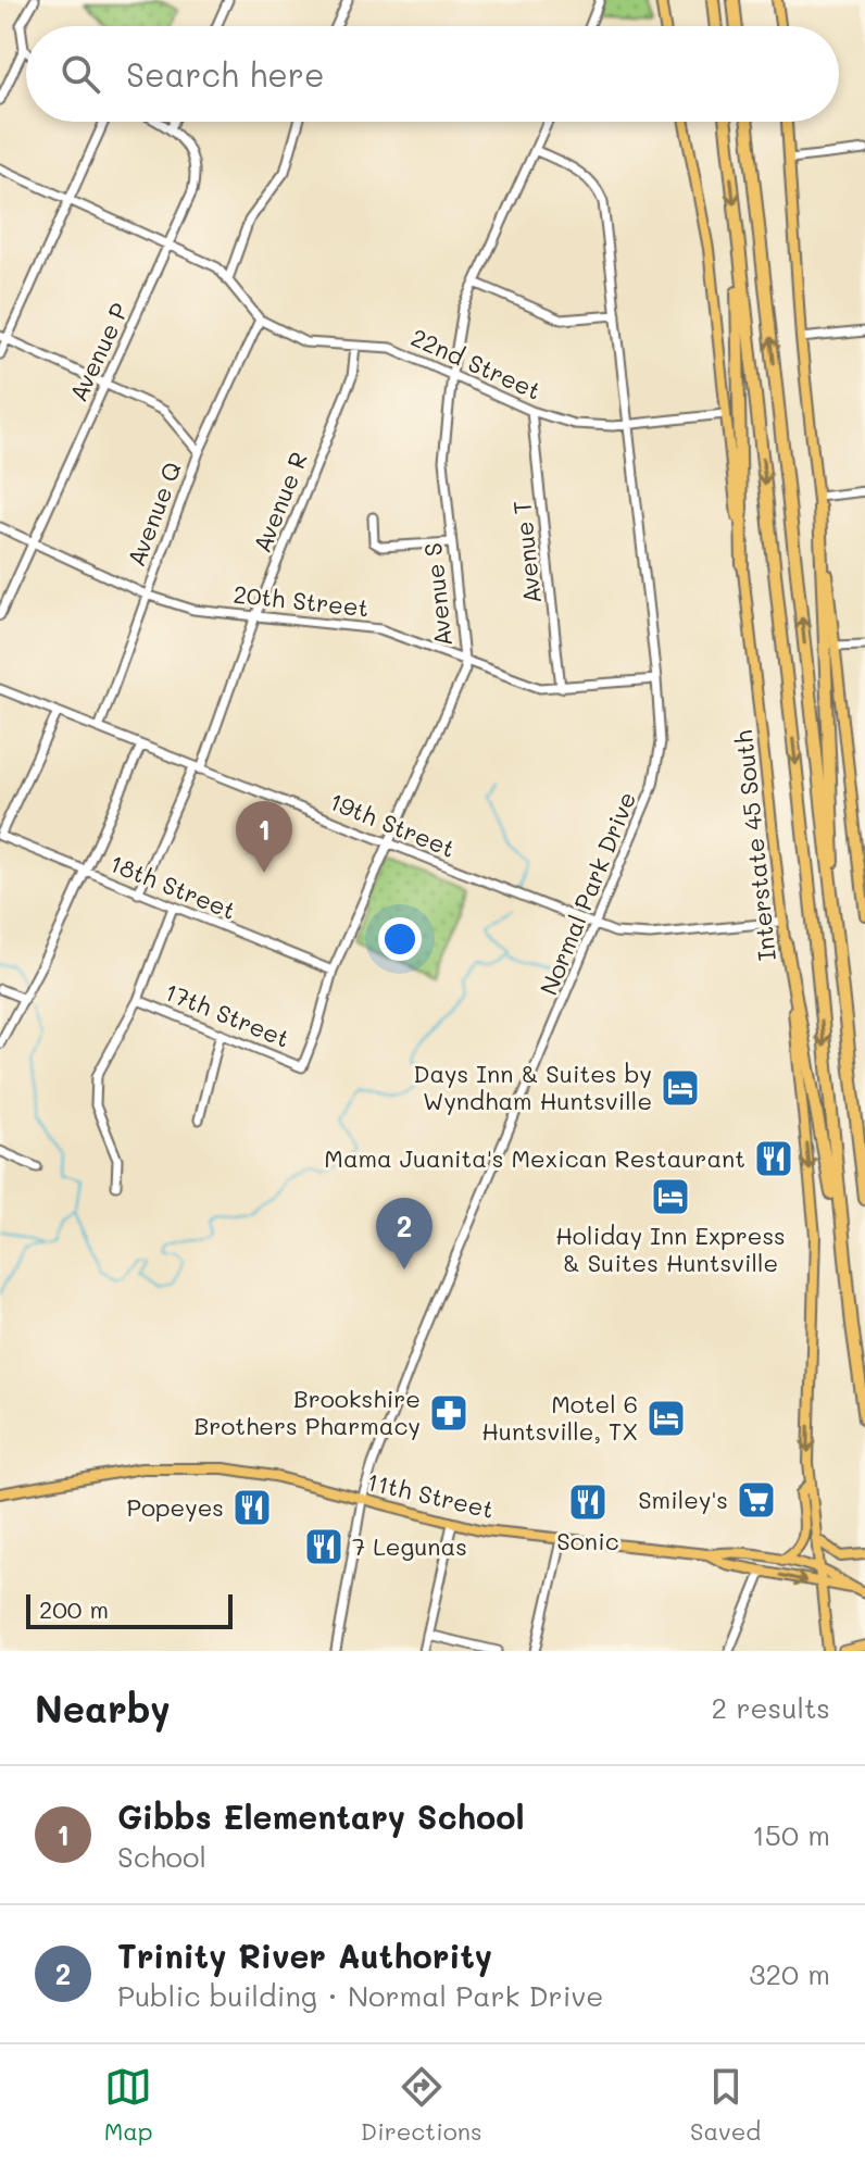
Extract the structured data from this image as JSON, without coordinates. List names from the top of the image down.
{
  "streets": {
    "main road": ["Interstate 45 South", "11th Street"],
    "street": [
      "Avenue P",
      "22nd Street",
      "Avenue R",
      "Avenue Q",
      "Avenue T",
      "Avenue S",
      "20th Street",
      "19th Street",
      "18th Street",
      "Normal Park Drive",
      "17th Street"
    ]
  },
  "crossings": [
    ["Avenue P", "22nd Street"],
    ["Avenue P", "20th Street"],
    ["22nd Street", "Avenue R"],
    ["22nd Street", "Avenue Q"],
    ["22nd Street", "Avenue T"],
    ["22nd Street", "Avenue S"],
    ["22nd Street", "Interstate 45 South"],
    ["22nd Street", "Normal Park Drive"],
    ["Avenue R", "20th Street"],
    ["Avenue R", "19th Street"],
    ["Avenue R", "18th Street"],
    ["Avenue Q", "20th Street"],
    ["Avenue Q", "19th Street"],
    ["Avenue T", "20th Street"],
    ["Avenue S", "20th Street"],
    ["Avenue S", "19th Street"],
    ["Avenue S", "18th Street"],
    ["Avenue S", "Normal Park Drive"],
    ["Avenue S", "17th Street"],
    ["20th Street", "Normal Park Drive"],
    ["19th Street", "Interstate 45 South"],
    ["19th Street", "Normal Park Drive"],
    ["Interstate 45 South", "11th Street"],
    ["Normal Park Drive", "11th Street"]
  ],
  "one_way": ["Interstate 45 South"],
  "places": {
    "hotel": ["Days Inn & Suites by Wyndham Huntsville", "Holiday Inn Express & Suites Huntsville", "Motel 6 Huntsville, TX"],
    "restaurant": [
      "Mama Juanita's Mexican Restaurant",
      "Sonic",
      "Popeyes",
      "7 Legunas"
    ],
    "pharmacy": ["Brookshire Brothers Pharmacy"],
    "supermarket": ["Smiley's"]
  },
  "scale_bar": "200 m",
  "page": {
    "search": "Search here",
    "pins": ["1", "2"],
    "scale": "200 m",
    "heading": ["Nearby", "2 results"],
    "list": [
      {
        "mark": "1",
        "name": "Gibbs Elementary School",
        "note": "School",
        "value": "150 m"
      },
      {
        "mark": "2",
        "name": "Trinity River Authority",
        "note": "Public building · Normal Park Drive",
        "value": "320 m"
      }
    ],
    "nav": ["Map", "Directions", "Saved"]
  }
}
